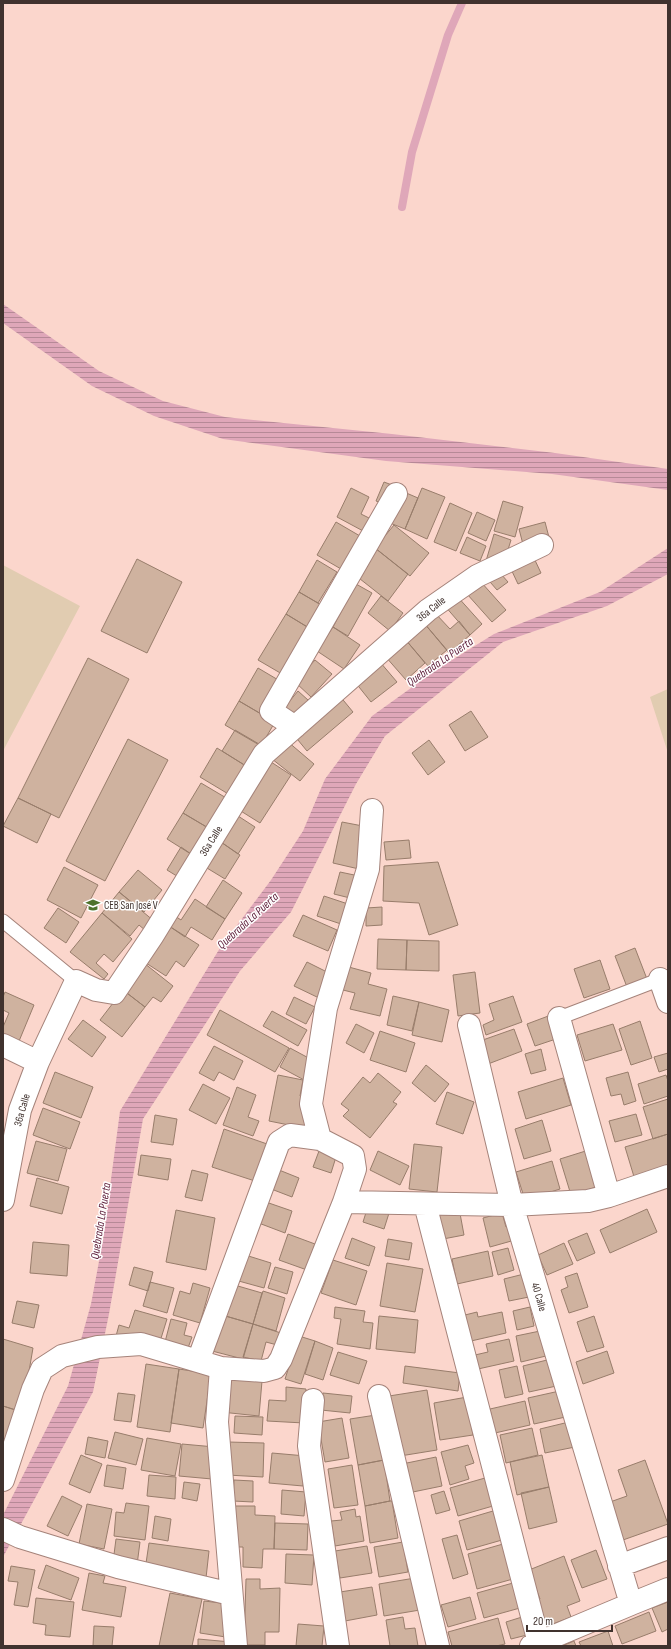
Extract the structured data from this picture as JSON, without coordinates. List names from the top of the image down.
{
  "streets": {
    "street": ["36a Calle", "40 Calle"]
  },
  "water": ["Quebrada La Puerta"],
  "places": {
    "school or university": ["CEB San José V"]
  },
  "scale_bar": "20 m"
}
